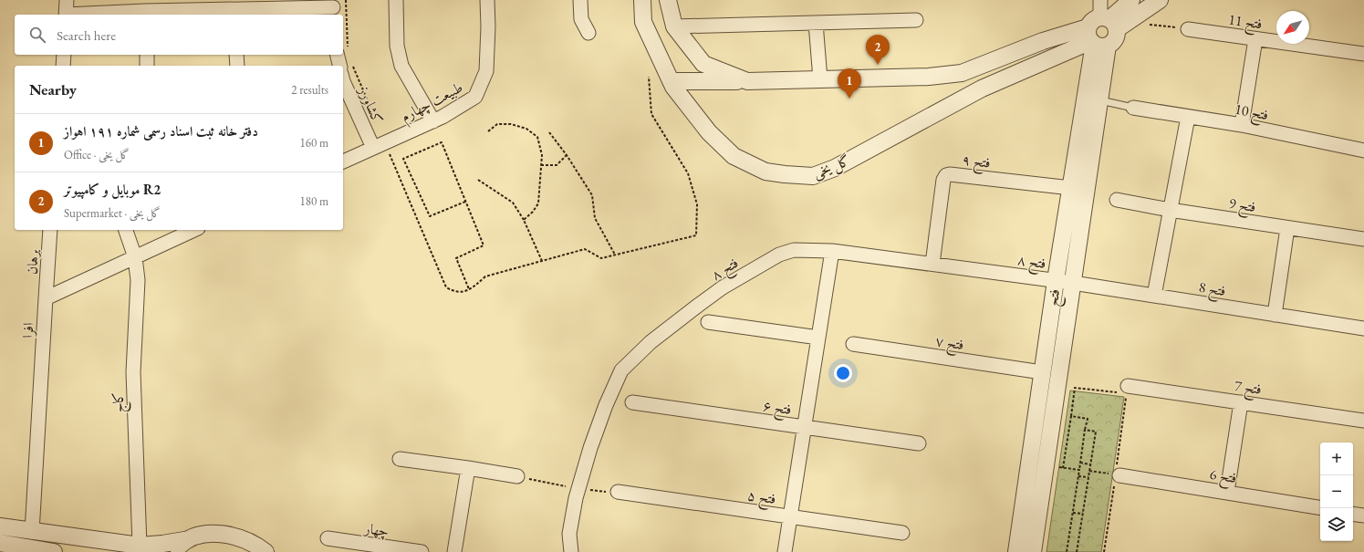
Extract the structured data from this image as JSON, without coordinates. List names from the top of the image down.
{
  "streets": {
    "street": [
      "فتح 11",
      "طبیعت چهارم",
      "کشاورز",
      "فتح 10",
      "فتح ۹",
      "گل یخی",
      "فتح 9",
      "فتح ۸",
      "برهان",
      "فتح 8",
      "فتح",
      "افرا",
      "فتح ۷",
      "فتح 7",
      "کاج",
      "فتح ۶",
      "فتح 6",
      "فتح ۵",
      "چهار"
    ]
  },
  "crossings": [
    ["طبیعت چهارم", "کشاورز"],
    ["فتح ۹", "فتح ۸"],
    ["فتح ۹", "فتح"],
    ["گل یخی", "فتح"],
    ["فتح ۸", "فتح 8"],
    ["فتح ۸", "فتح"],
    ["برهان", "افرا"],
    ["فتح 8", "فتح"],
    ["فتح", "فتح ۷"]
  ],
  "north": "bottom left",
  "page": {
    "search": "Search here",
    "pins": ["2", "1"],
    "heading": ["Nearby", "2 results"],
    "list": [
      {
        "mark": "1",
        "name": "دفتر خانه ثبت اسناد رسمی شماره ۱۹۱ اهواز",
        "note": "Office · گل یخی",
        "value": "160 m"
      },
      {
        "mark": "2",
        "name": "موبایل و کامپیوتر R2",
        "note": "Supermarket · گل یخی",
        "value": "180 m"
      }
    ],
    "map_buttons": ["+", "−"]
  }
}
